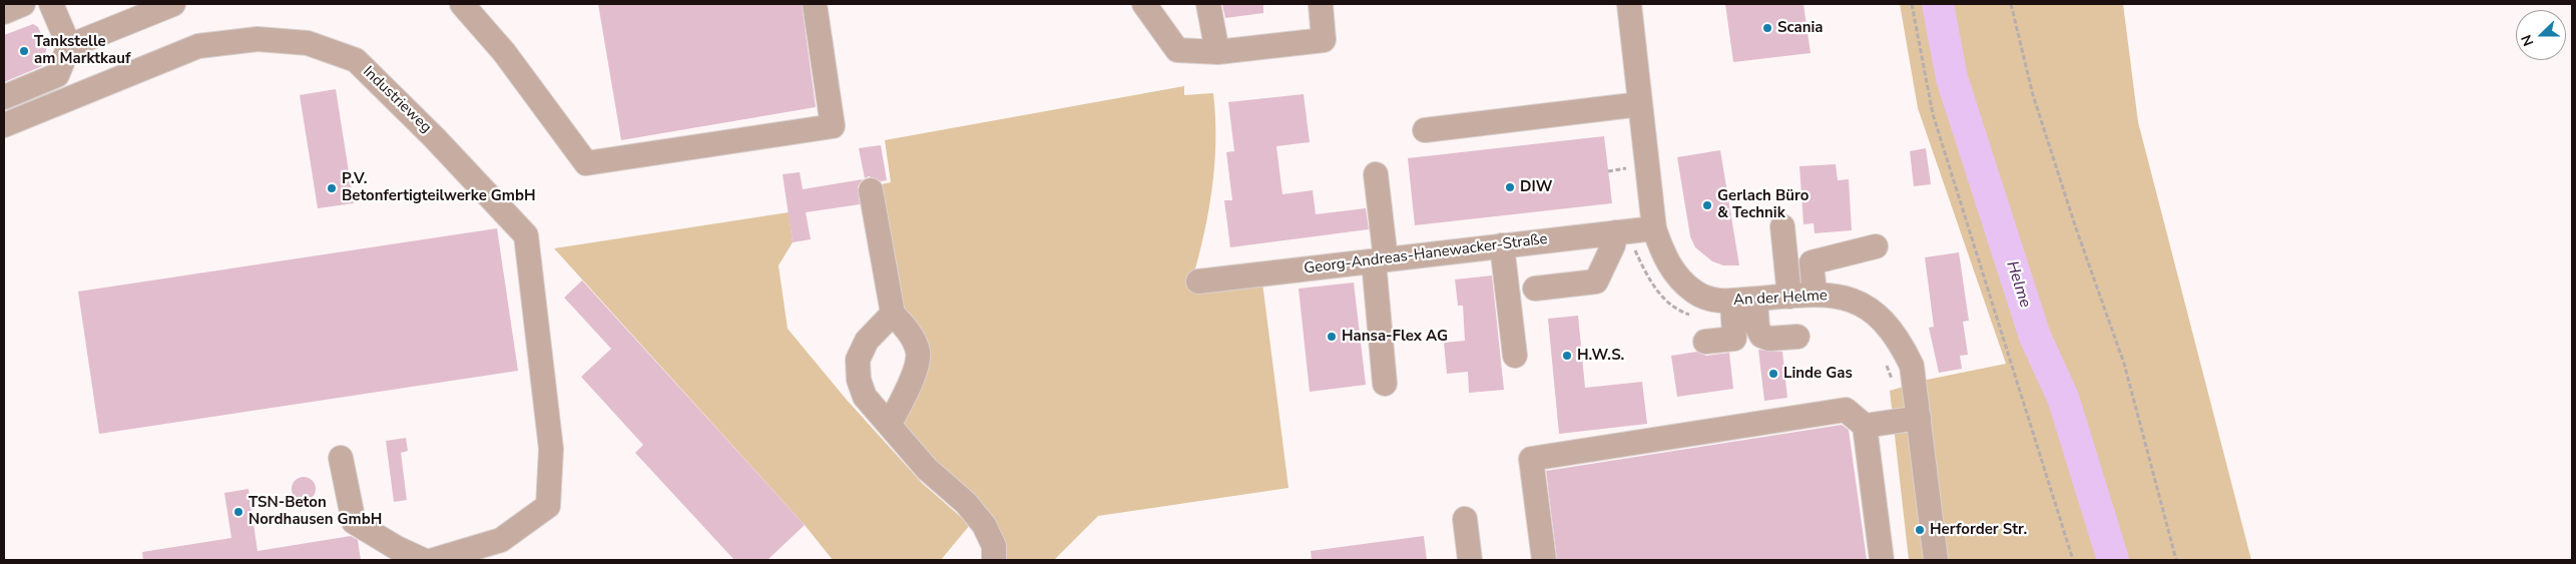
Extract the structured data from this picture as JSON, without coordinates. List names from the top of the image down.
{
  "streets": {
    "street": ["Industrieweg", "Georg-Andreas-Hanewacker-Straße", "An der Helme"]
  },
  "crossings": [
    ["Georg-Andreas-Hanewacker-Straße", "An der Helme"]
  ],
  "water": ["Helme"],
  "places": [
    "Scania",
    "Tankstelle am Marktkauf",
    "DIW",
    "P.V. Betonfertigteilwerke GmbH",
    "Gerlach Büro & Technik",
    "Hansa-Flex AG",
    "H.W.S.",
    "Linde Gas",
    "TSN-Beton Nordhausen GmbH",
    "Herforder Str."
  ],
  "north": "left"
}
